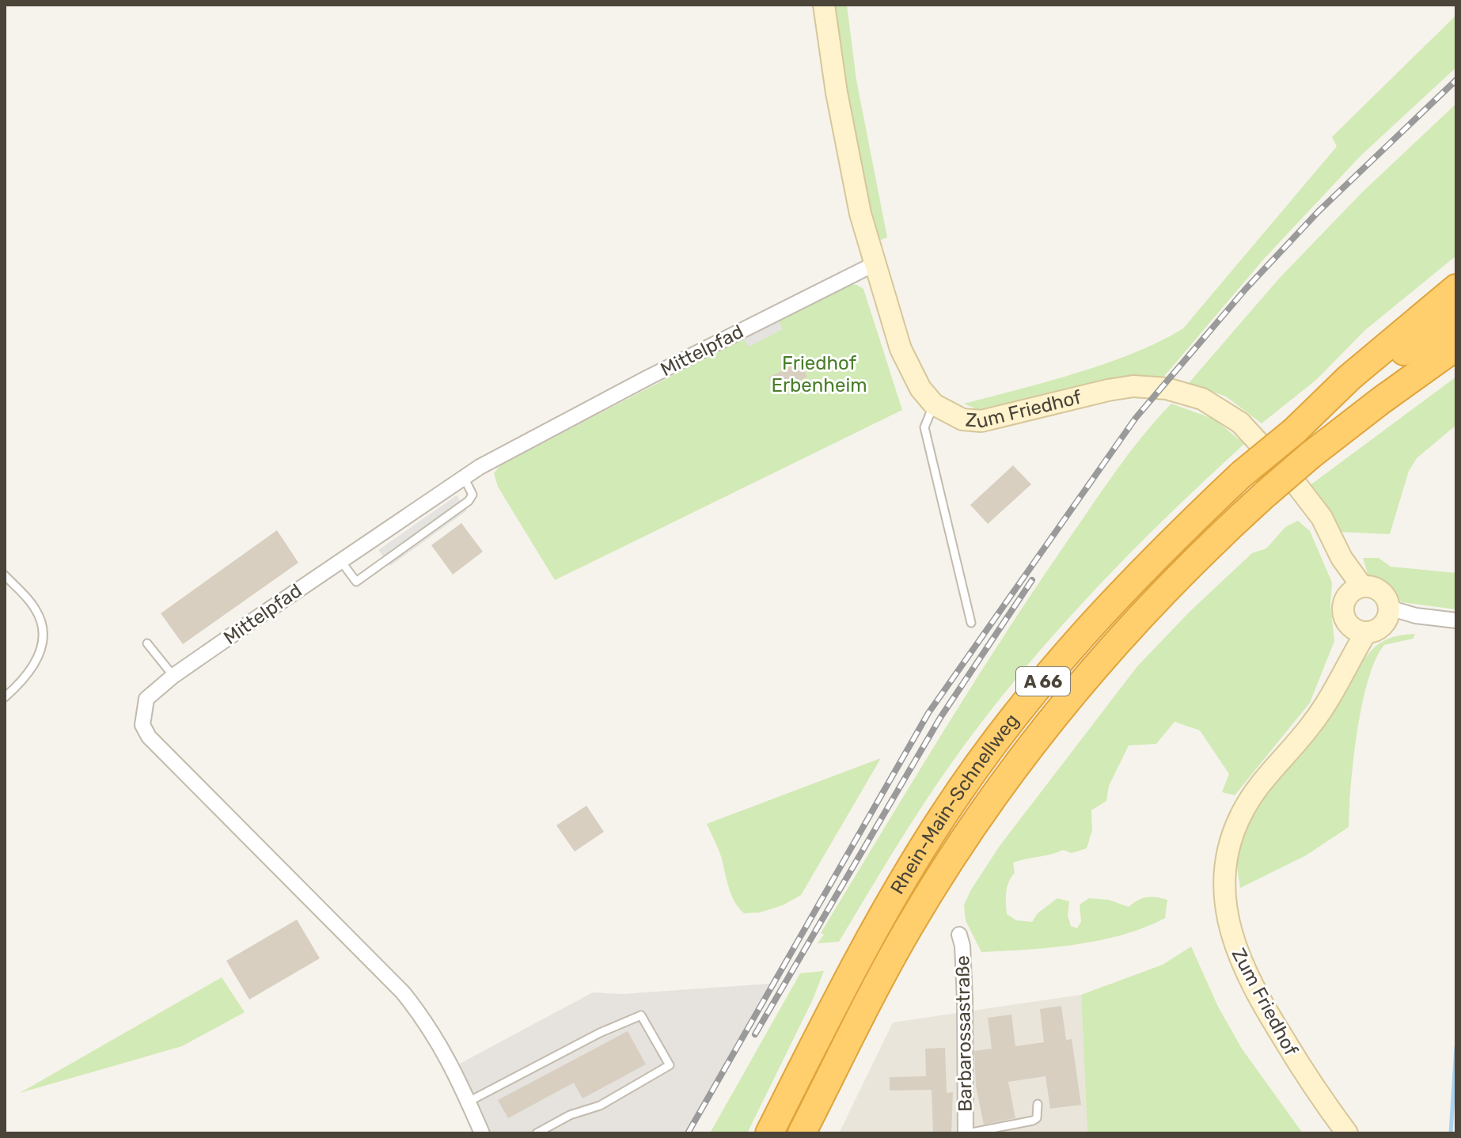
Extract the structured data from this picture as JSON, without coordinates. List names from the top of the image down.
{
  "streets": {
    "highway": ["A 66", "Rhein-Main-Schnellweg"],
    "street": ["Mittelpfad", "Zum Friedhof", "Barbarossastraße"]
  },
  "crossings": [
    ["Mittelpfad", "Zum Friedhof"],
    ["A 66", "Rhein-Main-Schnellweg"]
  ],
  "parks": ["Friedhof Erbenheim"]
}
